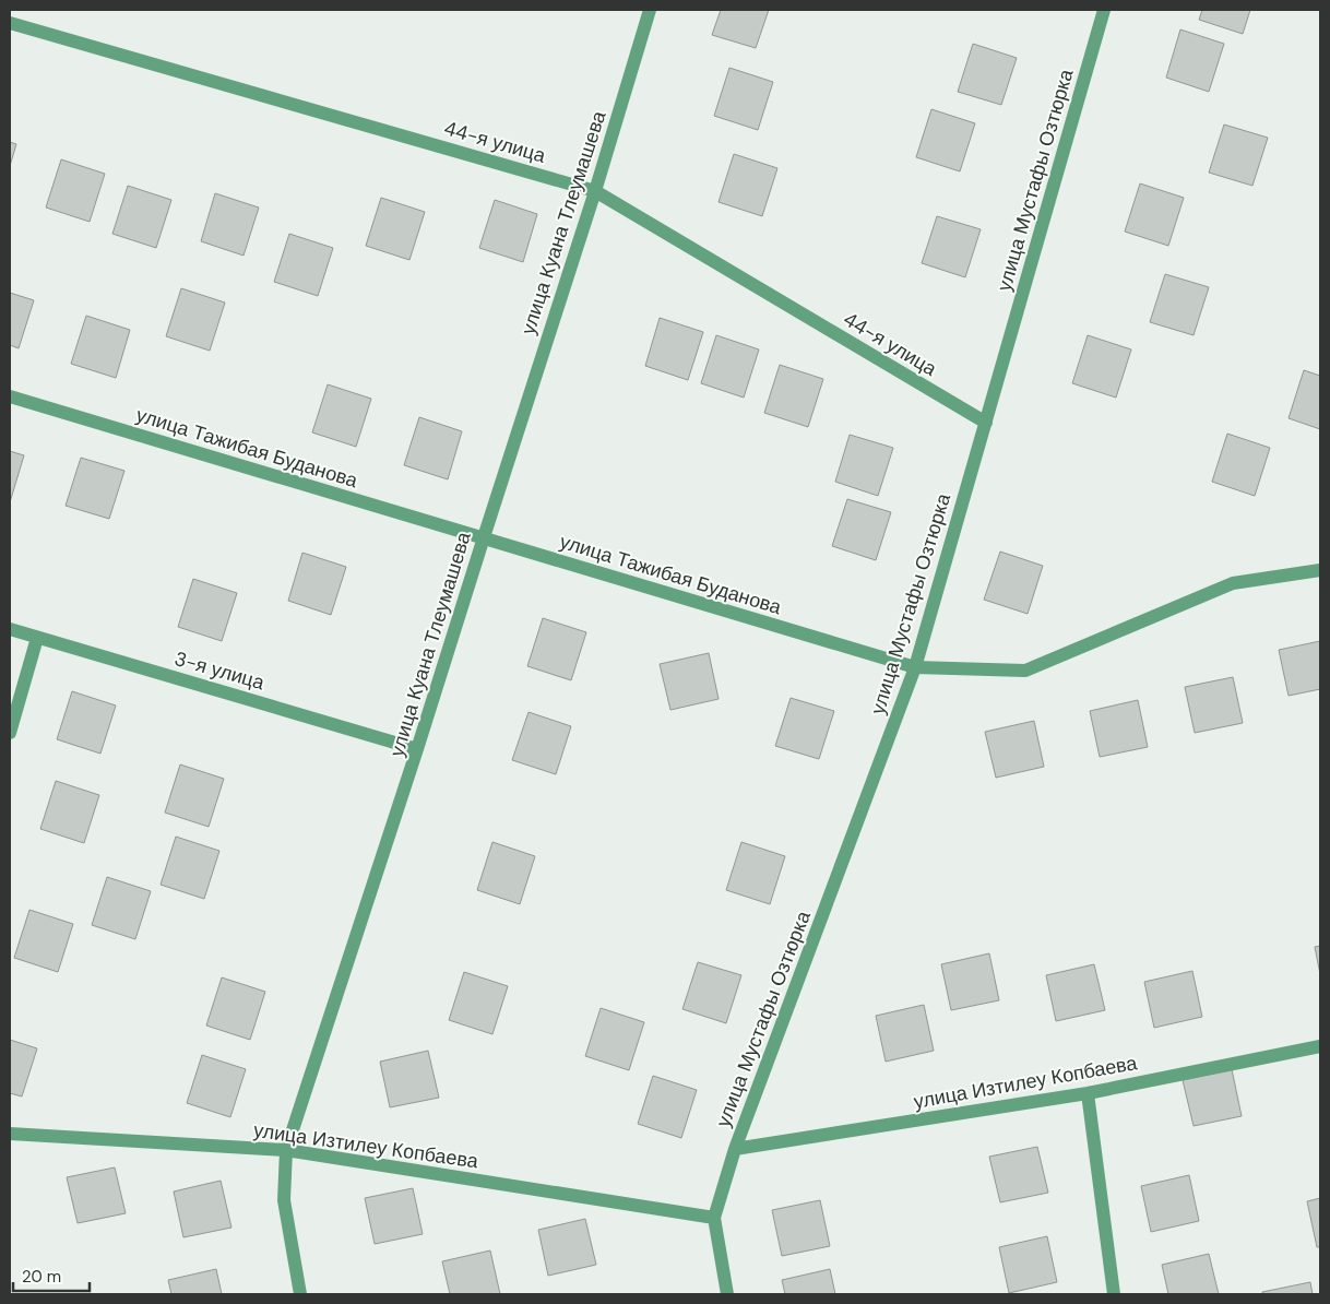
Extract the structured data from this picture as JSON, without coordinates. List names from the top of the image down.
{
  "streets": {
    "street": [
      "44-я улица",
      "улица Мустафы Озтюрка",
      "улица Куана Тлеумашева",
      "улица Тажибая Буданова",
      "3-я улица",
      "улица Изтилеу Копбаева"
    ]
  },
  "crossings": [
    ["44-я улица", "улица Мустафы Озтюрка"],
    ["44-я улица", "улица Куана Тлеумашева"],
    ["улица Мустафы Озтюрка", "улица Тажибая Буданова"],
    ["улица Мустафы Озтюрка", "улица Изтилеу Копбаева"],
    ["улица Куана Тлеумашева", "улица Тажибая Буданова"],
    ["улица Куана Тлеумашева", "3-я улица"],
    ["улица Куана Тлеумашева", "улица Изтилеу Копбаева"]
  ],
  "scale_bar": "20 m"
}
